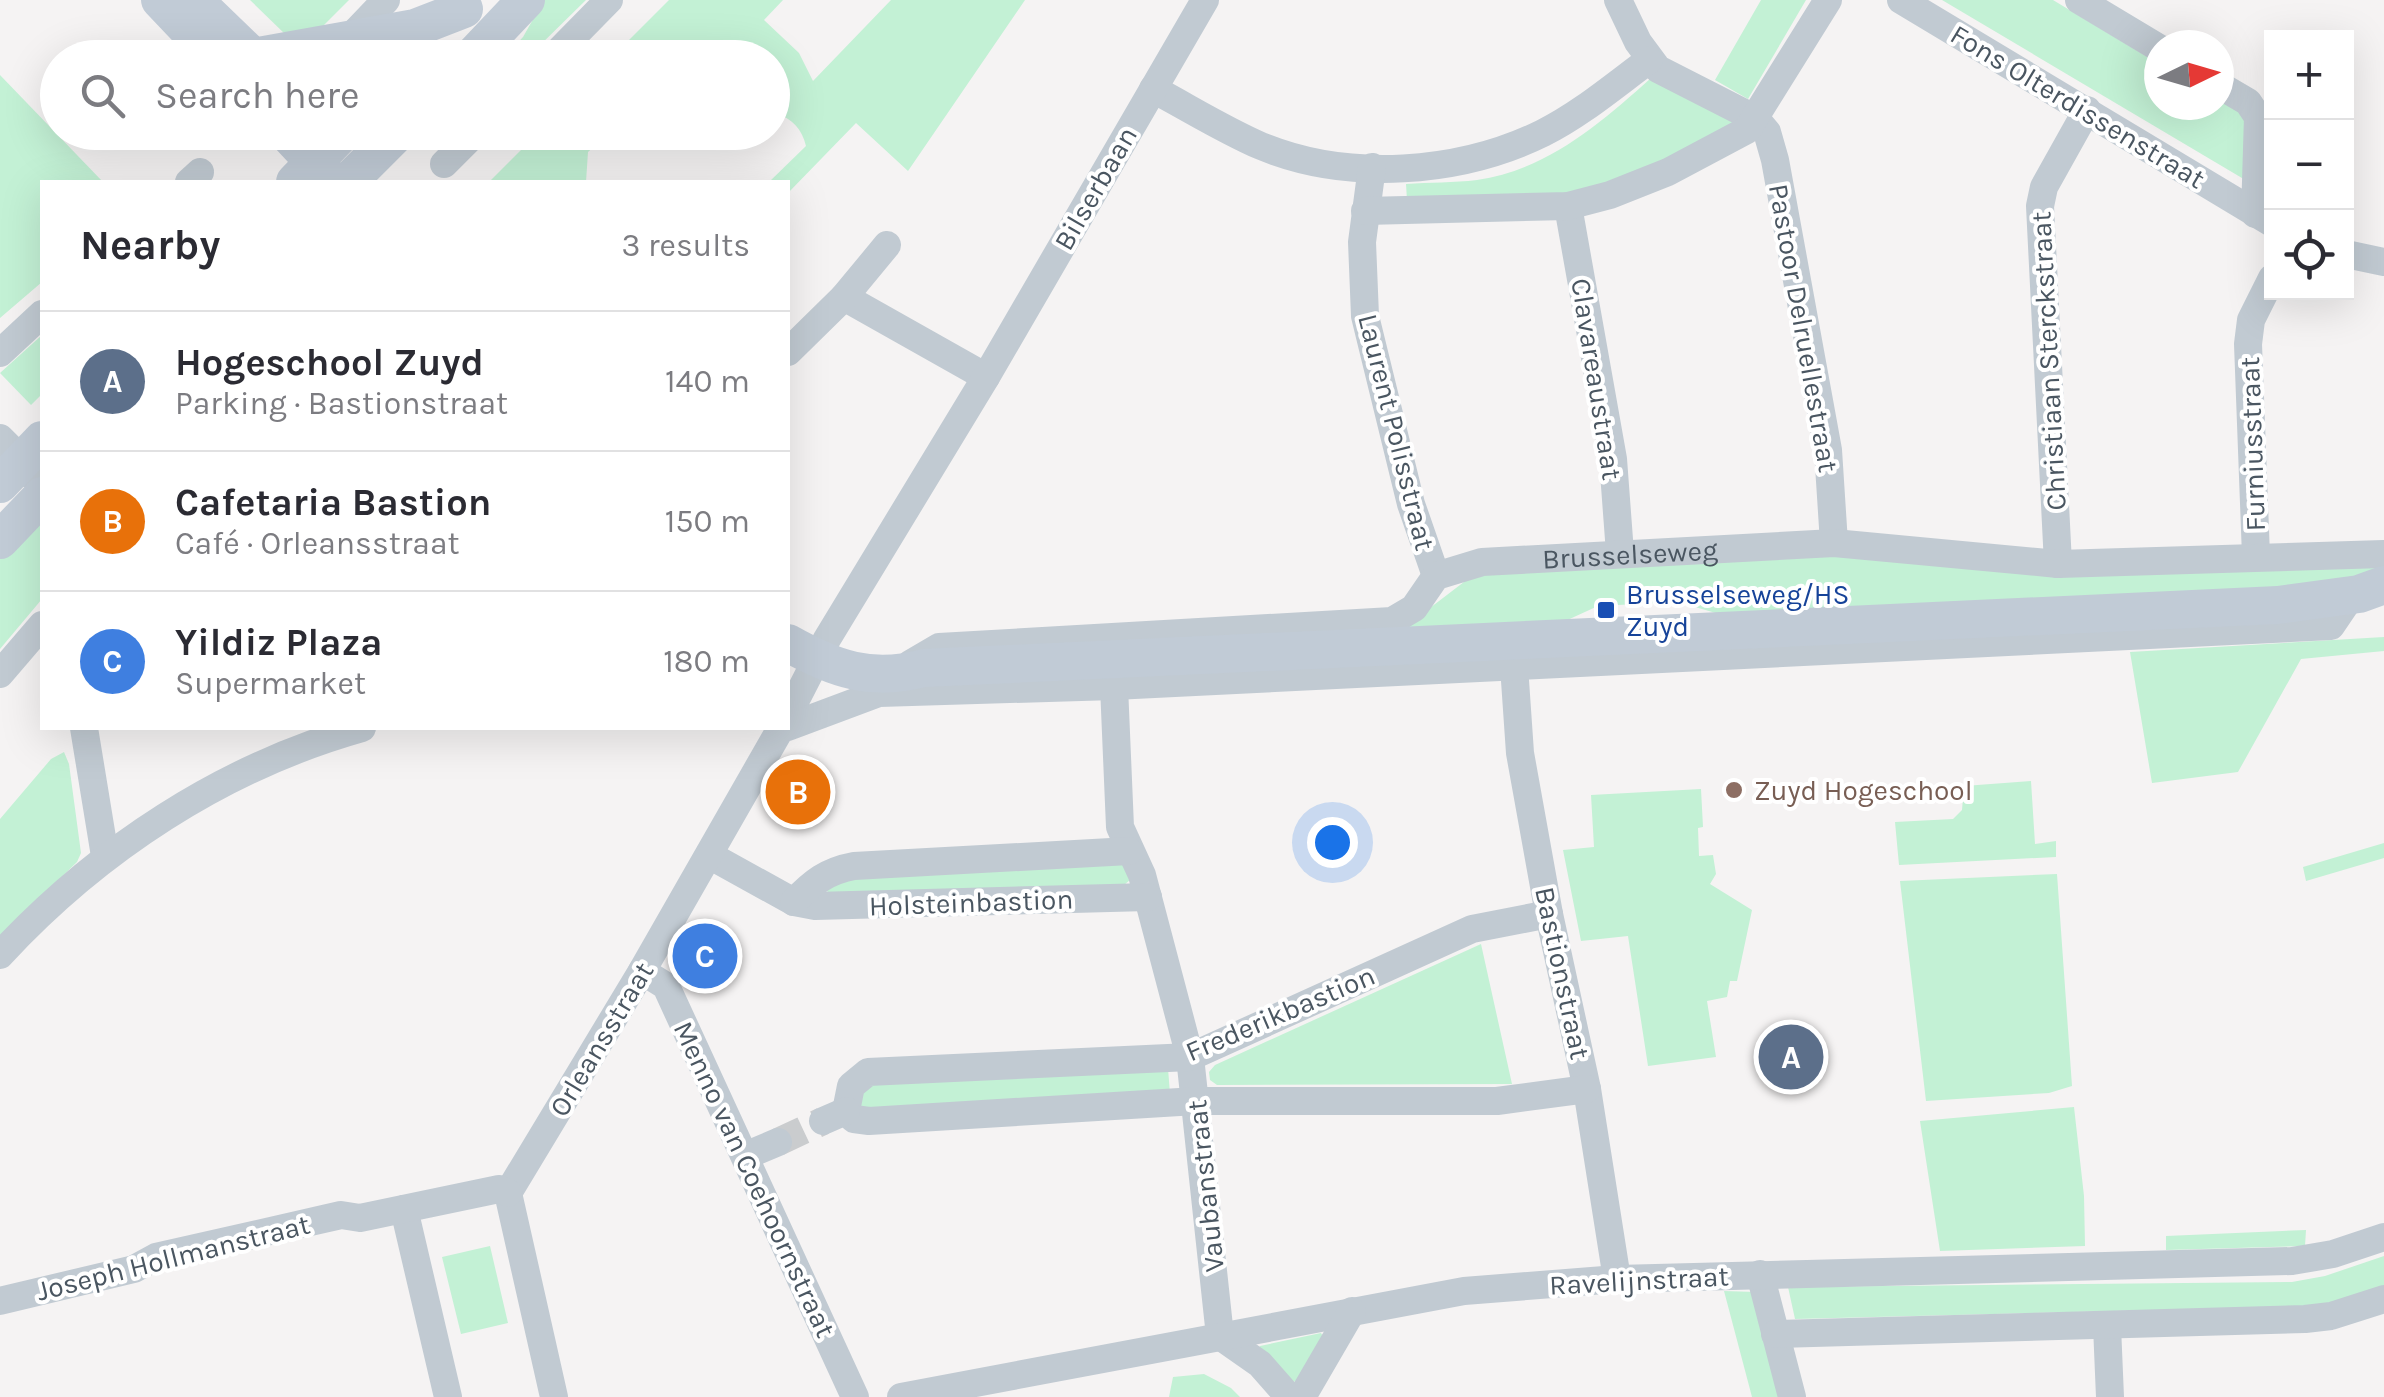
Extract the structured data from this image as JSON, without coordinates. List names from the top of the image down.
{
  "streets": {
    "street": [
      "Fons Olterdissenstraat",
      "Bilserbaan",
      "Pastoor Delruellestraat",
      "Christiaan Sterckstraat",
      "Clavareaustraat",
      "Laurent Polisstraat",
      "Furniusstraat",
      "Brusselseweg",
      "Holsteinbastion",
      "Bastionstraat",
      "Frederikbastion",
      "Orleansstraat",
      "Menno van Coehoornstraat",
      "Vaubanstraat",
      "Joseph Hollmanstraat",
      "Ravelijnstraat"
    ]
  },
  "crossings": [
    ["Fons Olterdissenstraat", "Christiaan Sterckstraat"],
    ["Bilserbaan", "Brusselseweg"],
    ["Pastoor Delruellestraat", "Brusselseweg"],
    ["Christiaan Sterckstraat", "Brusselseweg"],
    ["Clavareaustraat", "Brusselseweg"],
    ["Laurent Polisstraat", "Brusselseweg"],
    ["Furniusstraat", "Brusselseweg"],
    ["Brusselseweg", "Bastionstraat"],
    ["Brusselseweg", "Vaubanstraat"],
    ["Holsteinbastion", "Orleansstraat"],
    ["Holsteinbastion", "Vaubanstraat"],
    ["Bastionstraat", "Frederikbastion"],
    ["Bastionstraat", "Ravelijnstraat"],
    ["Frederikbastion", "Vaubanstraat"],
    ["Orleansstraat", "Menno van Coehoornstraat"],
    ["Orleansstraat", "Joseph Hollmanstraat"],
    ["Vaubanstraat", "Ravelijnstraat"]
  ],
  "places": {
    "transit": ["Brusselseweg/HS Zuyd"],
    "other": ["Zuyd Hogeschool"]
  },
  "north": "right",
  "page": {
    "map_buttons": ["+", "−"],
    "search": "Search here",
    "heading": ["Nearby", "3 results"],
    "list": [
      {
        "mark": "A",
        "name": "Hogeschool Zuyd",
        "note": "Parking · Bastionstraat",
        "value": "140 m"
      },
      {
        "mark": "B",
        "name": "Cafetaria Bastion",
        "note": "Café · Orleansstraat",
        "value": "150 m"
      },
      {
        "mark": "C",
        "name": "Yildiz Plaza",
        "note": "Supermarket",
        "value": "180 m"
      }
    ],
    "pins": ["B", "C", "A"]
  }
}
